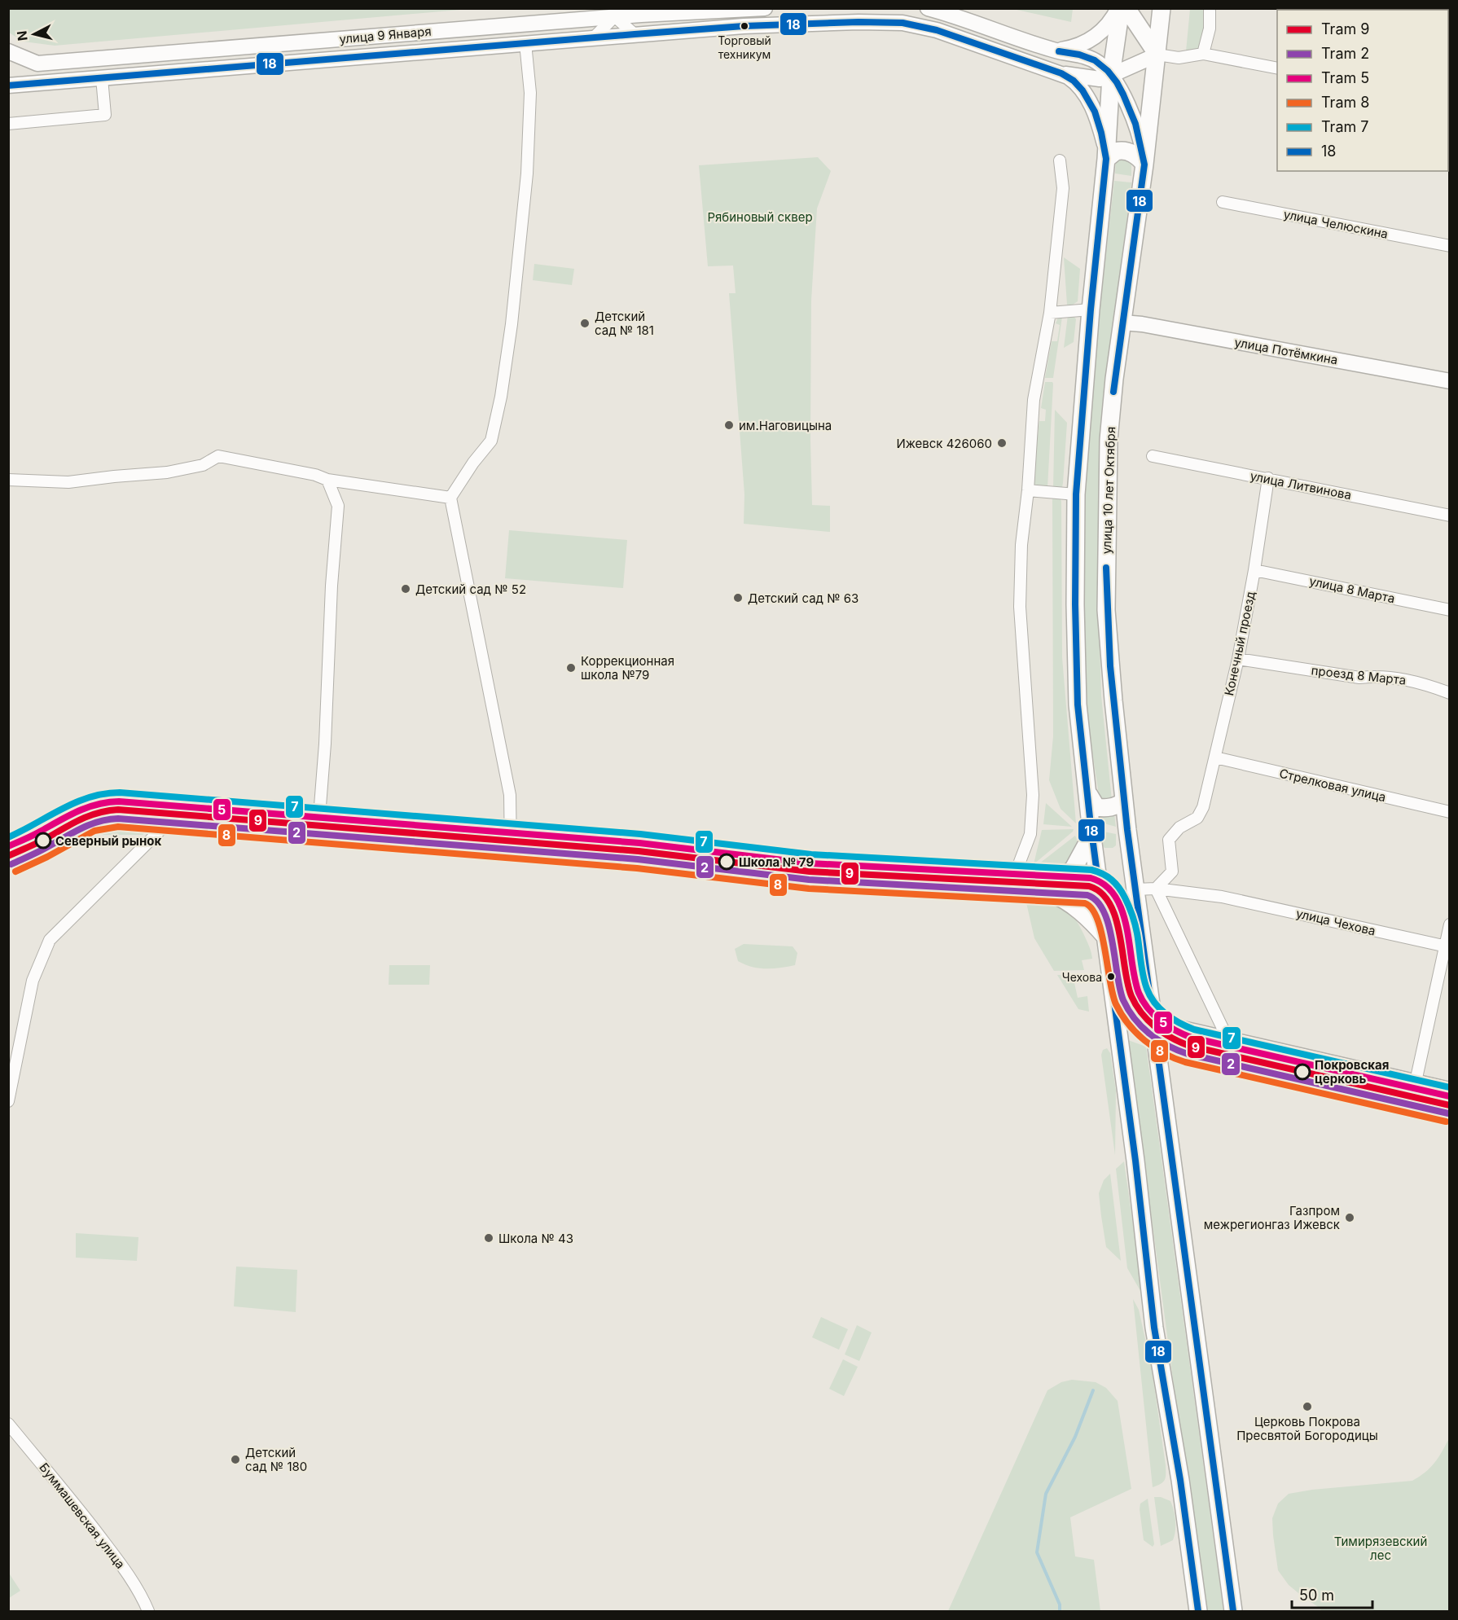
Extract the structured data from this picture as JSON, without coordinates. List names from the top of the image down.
{
  "streets": {
    "main road": ["улица 9 Января", "улица Потёмкина", "улица 10 лет Октября"],
    "street": [
      "улица Челюскина",
      "улица Литвинова",
      "улица 8 Марта",
      "Конечный проезд",
      "проезд 8 Марта",
      "Стрелковая улица",
      "улица Чехова",
      "Буммашевская улица"
    ]
  },
  "crossings": [
    ["улица Потёмкина", "улица 10 лет Октября"],
    ["улица Литвинова", "Конечный проезд"],
    ["улица 10 лет Октября", "улица Чехова"],
    ["улица 8 Марта", "Конечный проезд"],
    ["Конечный проезд", "проезд 8 Марта"],
    ["Конечный проезд", "Стрелковая улица"],
    ["Конечный проезд", "улица Чехова"]
  ],
  "parks": ["Рябиновый сквер", "Тимирязевский лес"],
  "places": [
    "Торговый техникум",
    "Детский сад № 181",
    "им.Наговицына",
    "Ижевск 426060",
    "Детский сад № 52",
    "Детский сад № 63",
    "Коррекционная школа №79",
    "Северный рынок",
    "Школа № 79",
    "Чехова",
    "Покровская церковь",
    "Газпром межрегионгаз Ижевск",
    "Школа № 43",
    "Церковь Покрова Пресвятой Богородицы",
    "Детский сад № 180"
  ],
  "lines": [
    "transit line 18",
    "tram line 7",
    "tram line 5",
    "tram line 9",
    "tram line 2",
    "tram line 8"
  ],
  "legend": [
    "Tram 9",
    "Tram 2",
    "Tram 5",
    "Tram 8",
    "Tram 7",
    "18"
  ],
  "scale_bar": "50 m",
  "north": "left"
}
